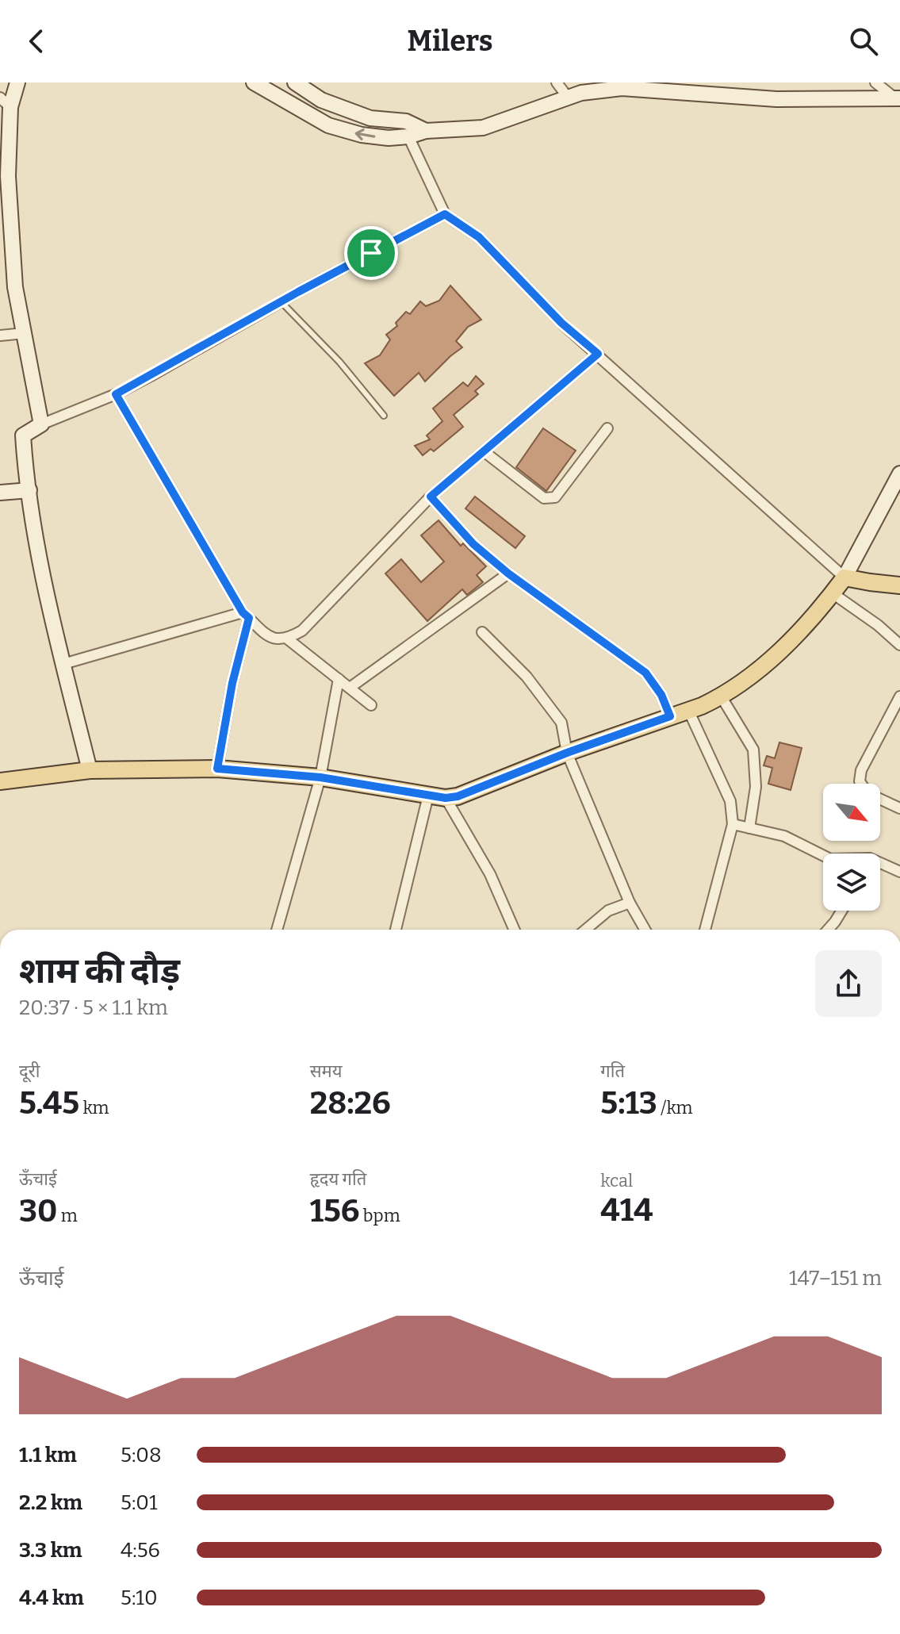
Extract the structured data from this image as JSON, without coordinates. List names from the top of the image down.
{
  "north": "bottom right",
  "page": {
    "header": "Milers",
    "heading": ["शाम की दौड़", "20:37 · 5 × 1.1 km"],
    "stats": [
      ["दूरी", "5.45 km"],
      ["समय", "28:26"],
      ["गति", "5:13 /km"],
      ["ऊँचाई", "30 m"],
      ["हृदय गति", "156 bpm"],
      ["kcal", "414"]
    ],
    "chart": ["ऊँचाई", "147–151 m"],
    "list": [
      {
        "name": "1.1 km",
        "note": "5:08"
      },
      {
        "name": "2.2 km",
        "note": "5:01"
      },
      {
        "name": "3.3 km",
        "note": "4:56"
      },
      {
        "name": "4.4 km",
        "note": "5:10"
      }
    ]
  }
}
